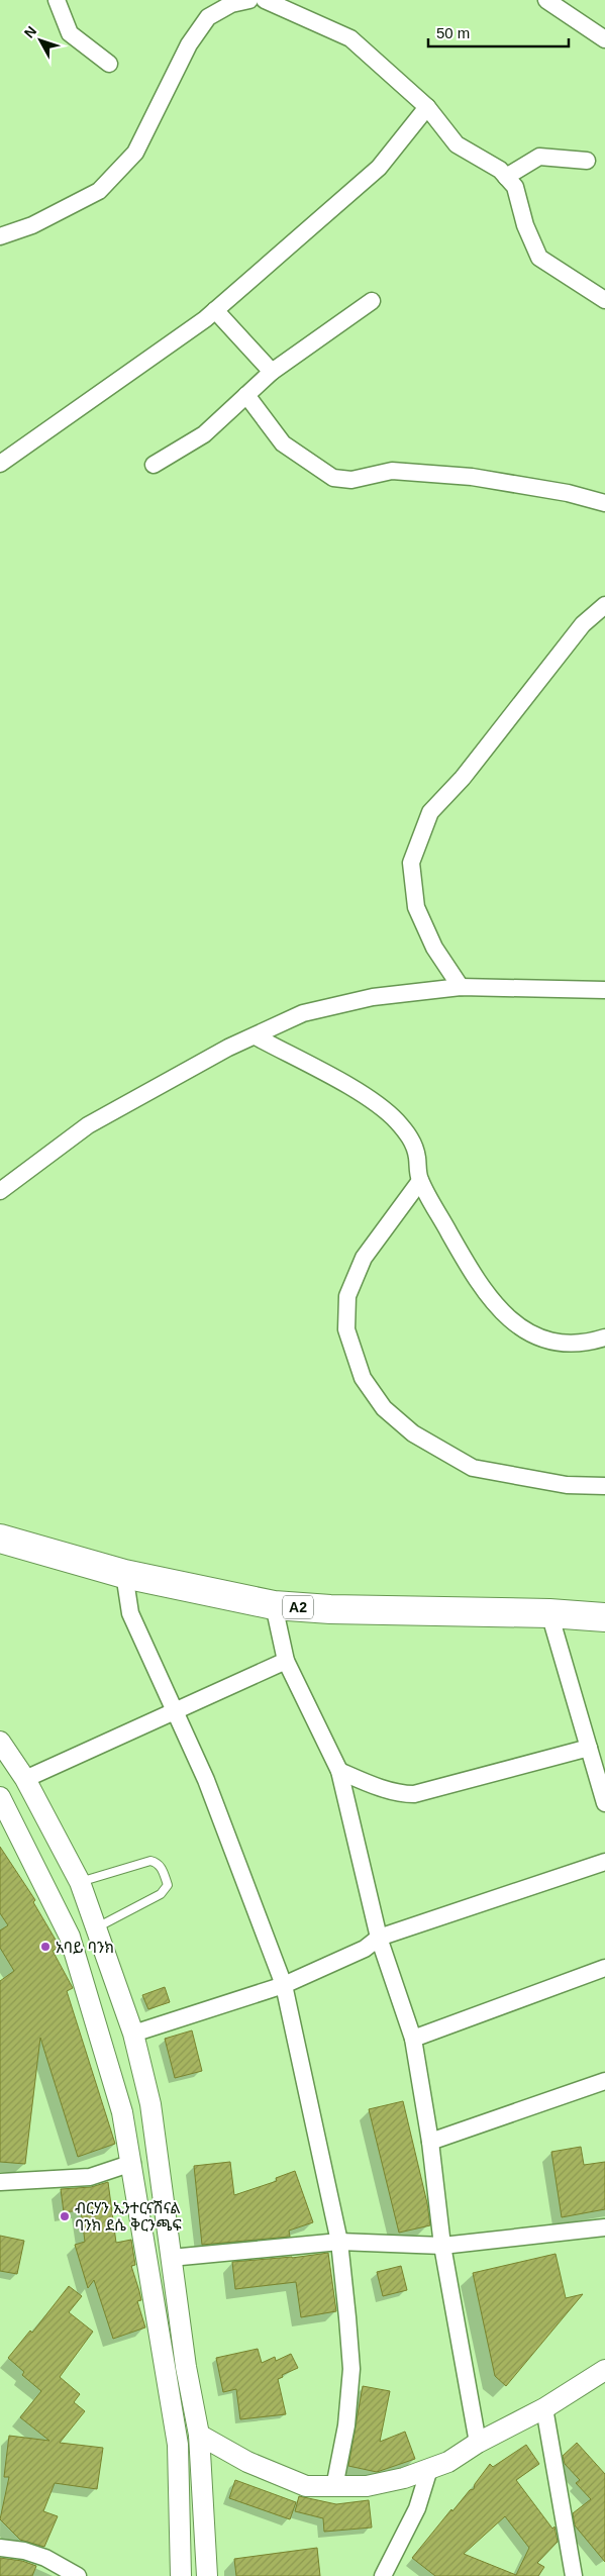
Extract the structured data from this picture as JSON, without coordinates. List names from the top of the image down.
{
  "streets": {
    "highway": ["A2"]
  },
  "places": ["አባይ ባንክ", "ብርሃን ኢንተርናሽናል ባንክ ደሴ ቅርንጫፍ"],
  "scale_bar": "50 m",
  "north": "top left"
}
